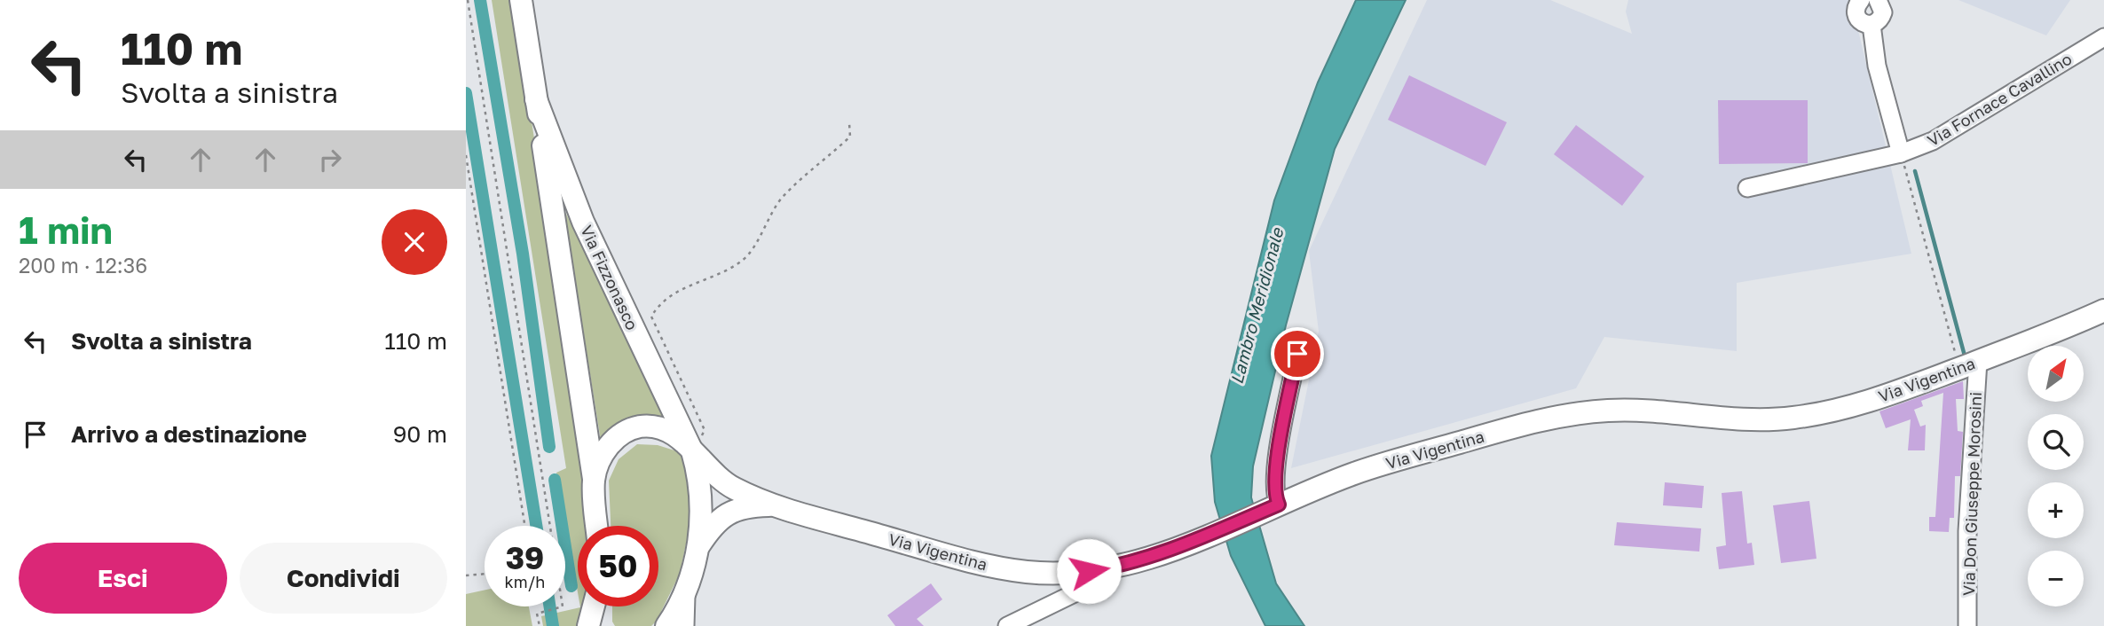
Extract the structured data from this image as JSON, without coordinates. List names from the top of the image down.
{
  "streets": {
    "main road": ["Via Fizzonasco", "Via Vigentina"],
    "street": ["Via Fornace Cavallino", "Via Don Giuseppe Morosini"]
  },
  "crossings": [
    ["Via Vigentina", "Via Don Giuseppe Morosini"]
  ],
  "water": ["Lambro Meridionale"],
  "north": "top right",
  "page": {
    "turn": ["110 m", "Svolta a sinistra"],
    "heading": ["1 min", "200 m · 12:36"],
    "list": [
      {
        "name": "Svolta a sinistra",
        "value": "110 m"
      },
      {
        "name": "Arrivo a destinazione",
        "value": "90 m"
      }
    ],
    "map_buttons": ["+", "−"],
    "speed": "39 km/h",
    "limit": "50",
    "buttons": ["Esci", "Condividi"]
  }
}
